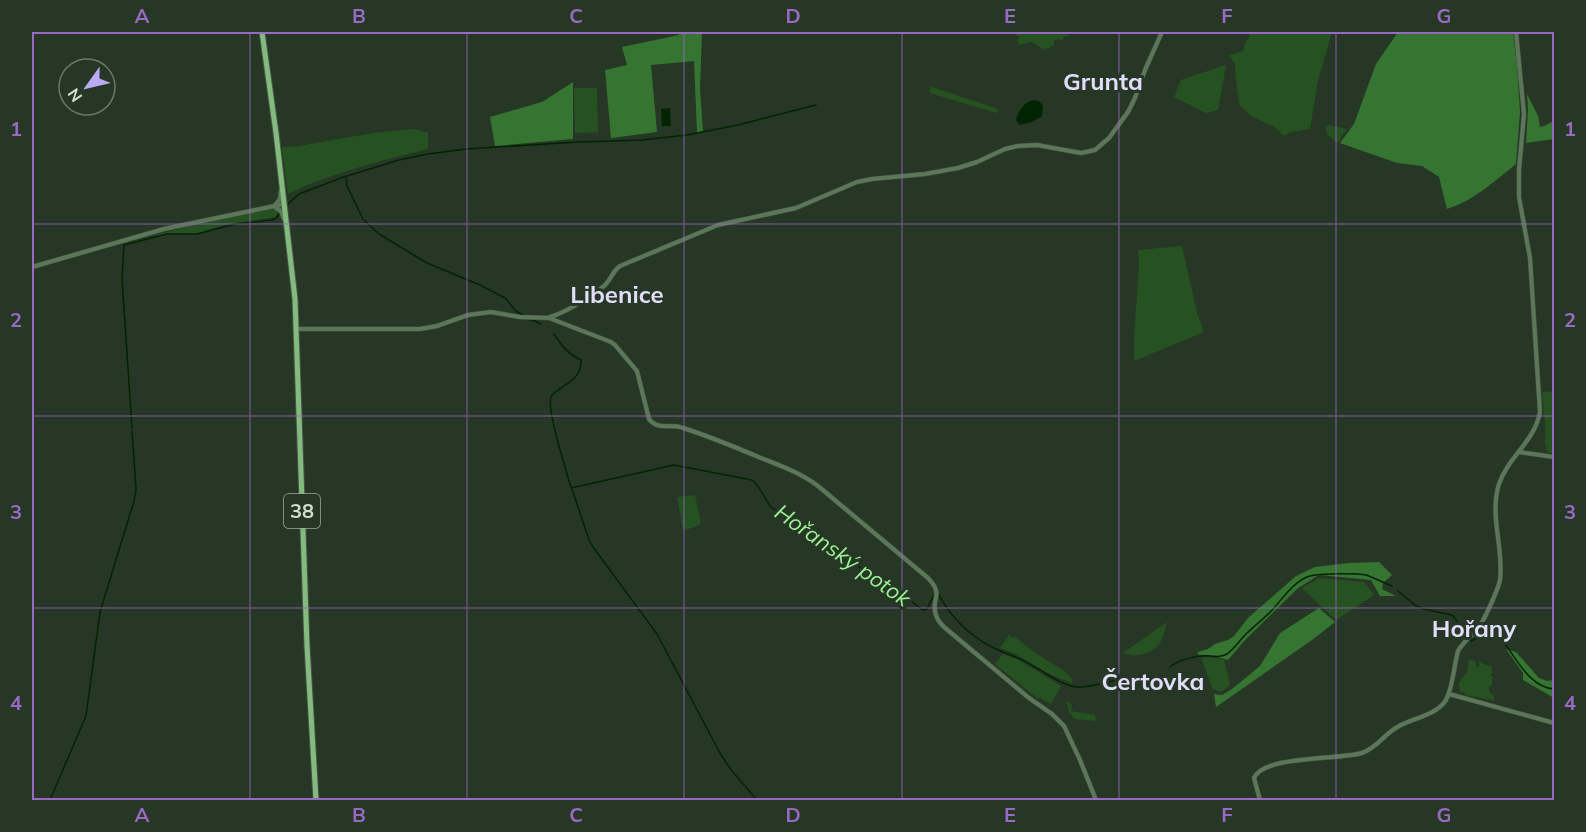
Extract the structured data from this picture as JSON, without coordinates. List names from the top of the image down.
{
  "streets": {
    "main road": ["38"]
  },
  "districts": [
    "Grunta",
    "Libenice",
    "Hořany",
    "Čertovka"
  ],
  "water": ["Hořanský potok"],
  "north": "bottom left",
  "grid": {
    "columns": [
      "A",
      "B",
      "C",
      "D",
      "E",
      "F",
      "G"
    ],
    "rows": [
      "1",
      "2",
      "3",
      "4"
    ]
  }
}
